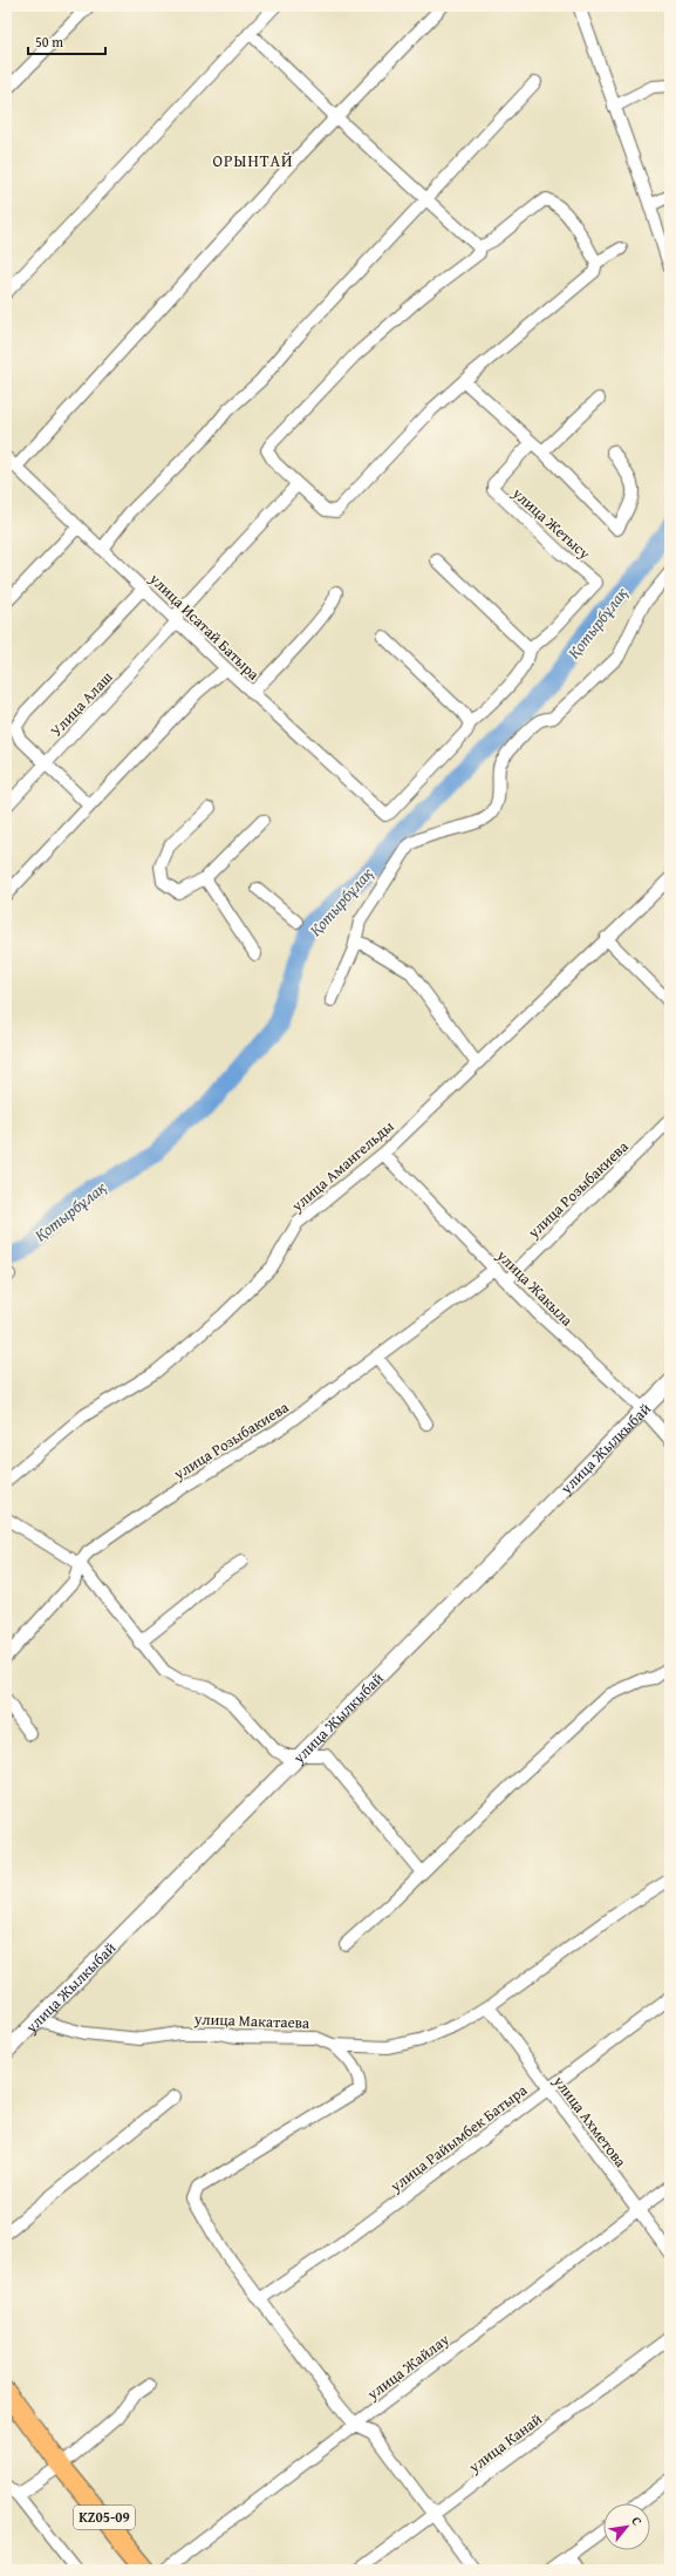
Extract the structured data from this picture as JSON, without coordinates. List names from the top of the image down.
{
  "streets": {
    "main road": ["KZ05-09"],
    "street": [
      "улица Жетысу",
      "улица Исатай Батыра",
      "Улица Алаш",
      "улица Амангельды",
      "улица Розыбакиева",
      "улица Жакыла",
      "улица Жылкыбай",
      "улица Макатаева",
      "улица Ахметова",
      "улица Райымбек Батыра",
      "улица Жайлау",
      "улица Канай"
    ]
  },
  "crossings": [
    ["улица Исатай Батыра", "Улица Алаш"],
    ["улица Амангельды", "улица Жакыла"],
    ["улица Розыбакиева", "улица Жакыла"],
    ["улица Жакыла", "улица Жылкыбай"],
    ["улица Жылкыбай", "улица Макатаева"],
    ["улица Макатаева", "улица Ахметова"],
    ["улица Ахметова", "улица Райымбек Батыра"],
    ["улица Ахметова", "улица Жайлау"]
  ],
  "districts": ["ОРЫНТАЙ"],
  "water": ["Қотырбұлақ"],
  "scale_bar": "50 m",
  "north": "top right"
}
